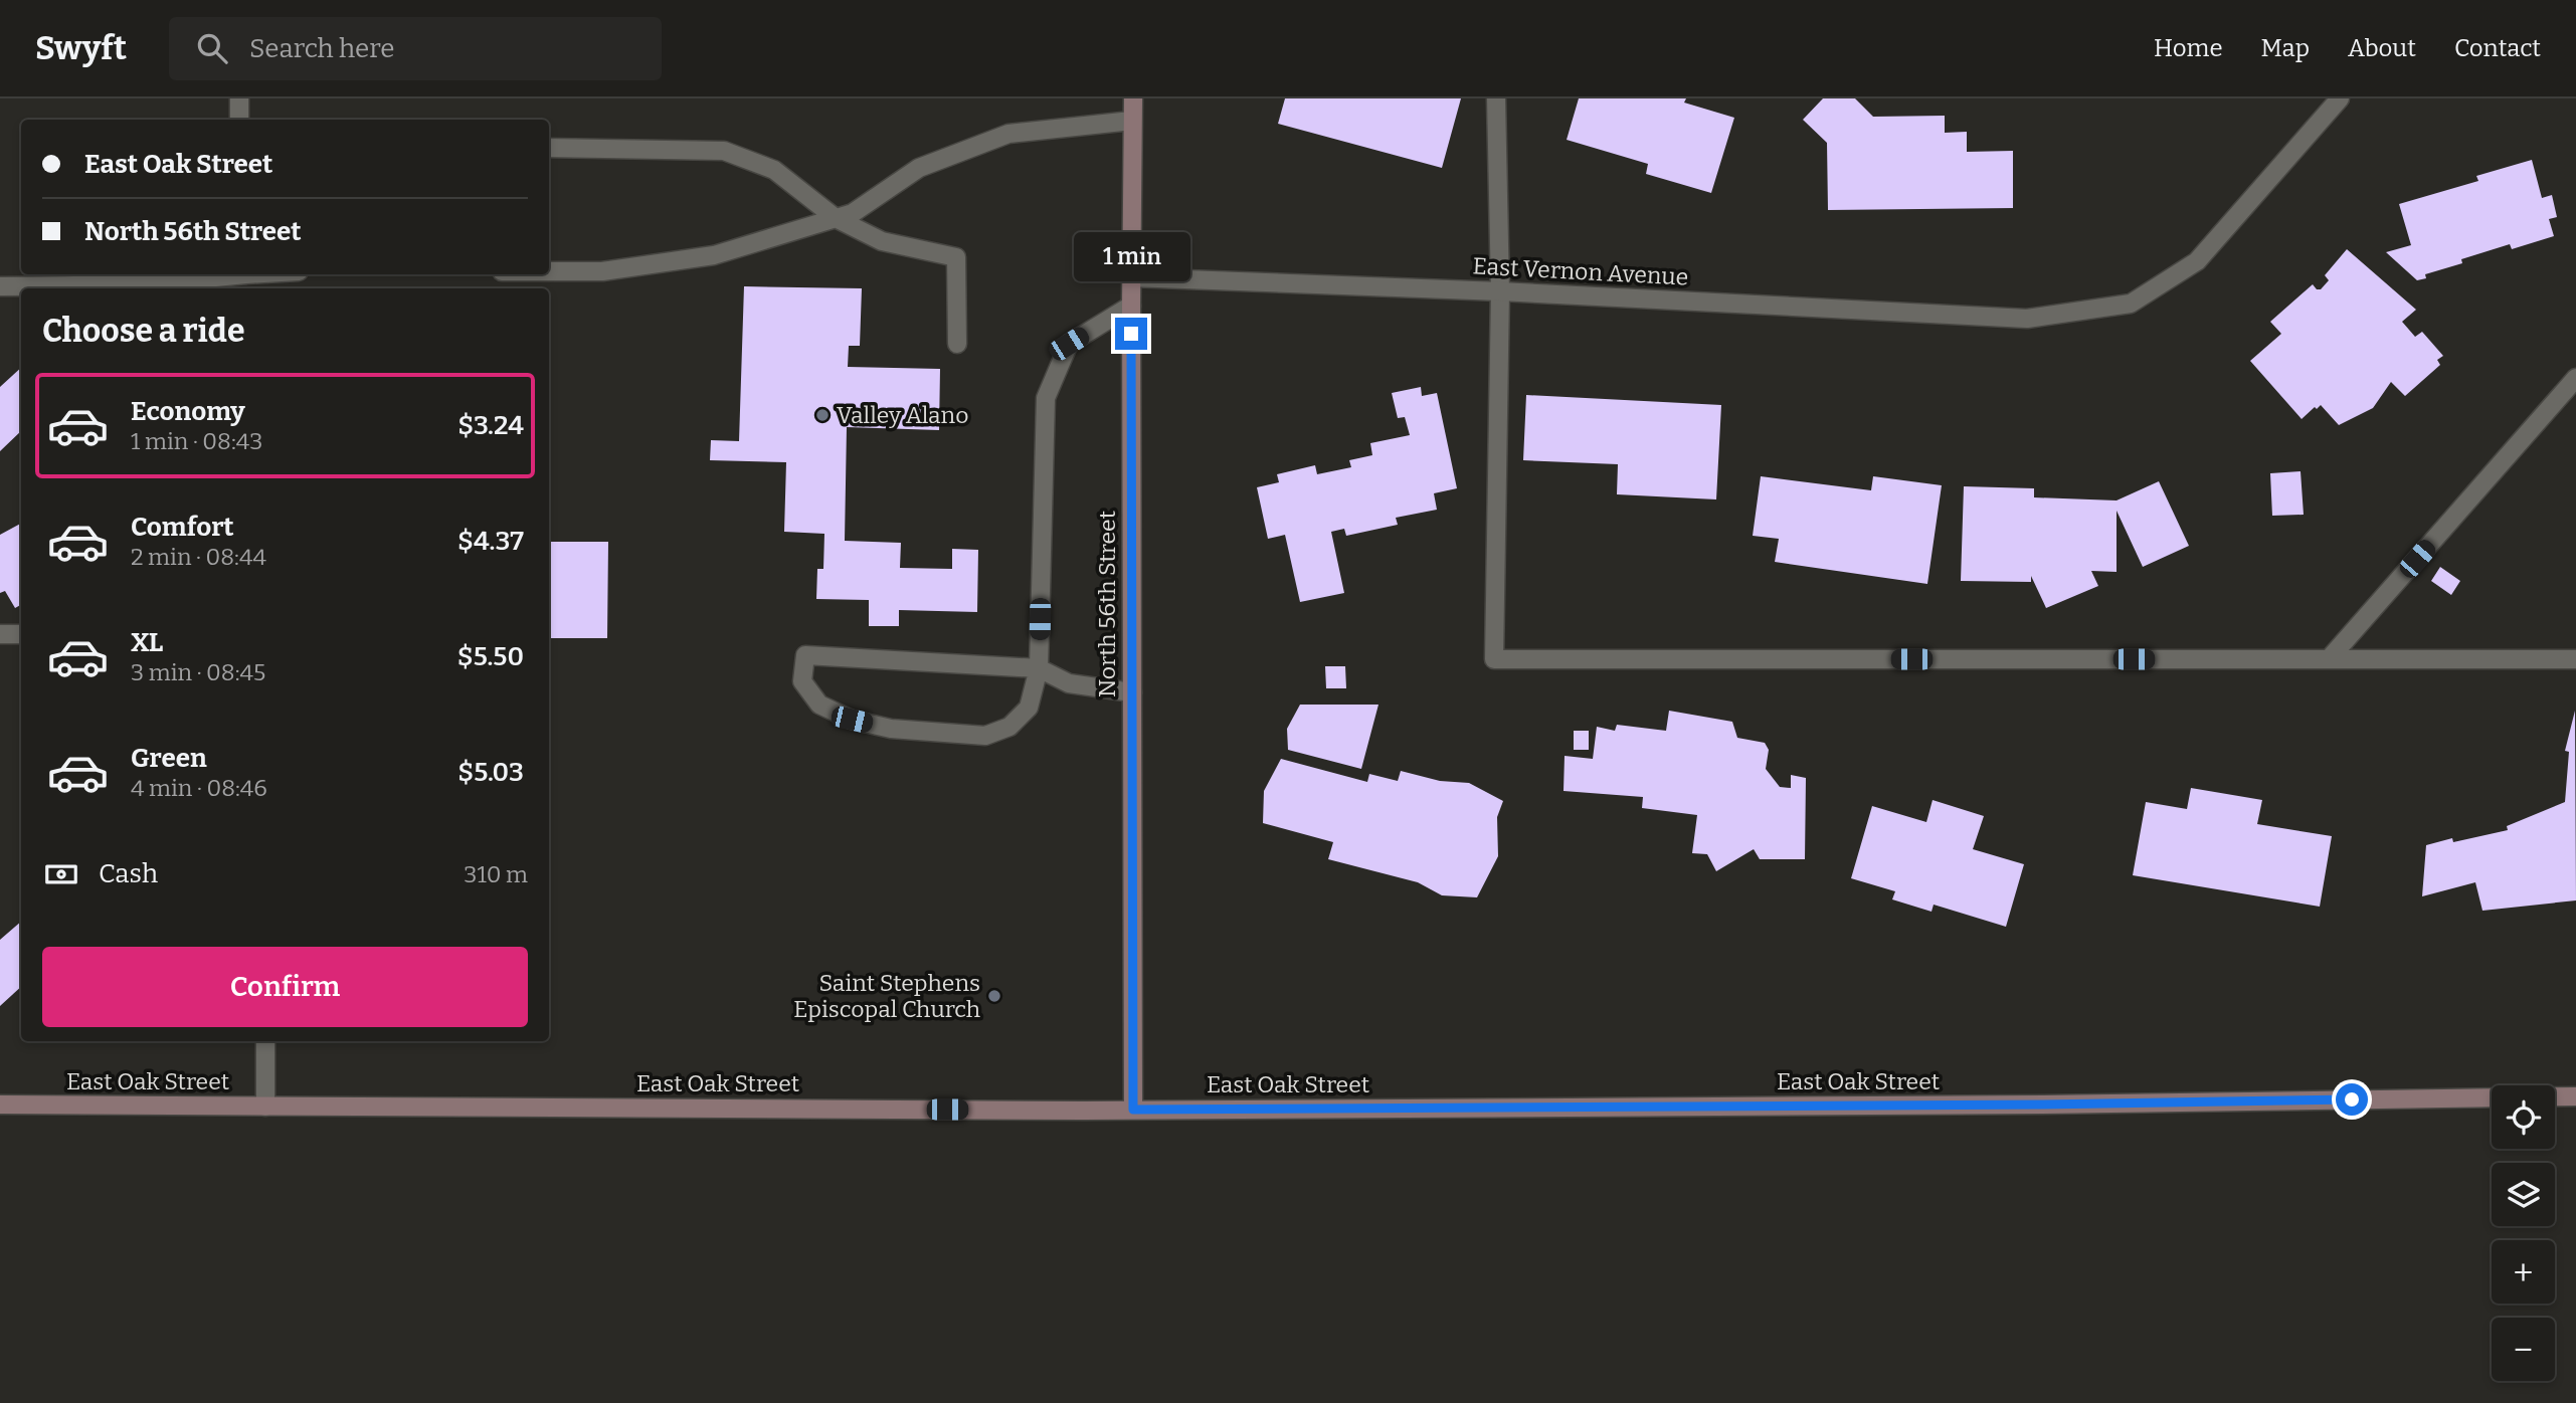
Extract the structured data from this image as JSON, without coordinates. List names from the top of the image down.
{
  "streets": {
    "street": ["East Vernon Avenue", "North 56th Street", "East Oak Street"]
  },
  "crossings": [
    ["East Vernon Avenue", "North 56th Street"],
    ["North 56th Street", "East Oak Street"]
  ],
  "places": ["Valley Alano", "Saint Stephens Episcopal Church"],
  "page": {
    "header": "Swyft",
    "search": "Search here",
    "nav": [
      "Home",
      "Map",
      "About",
      "Contact"
    ],
    "banner": ["East Oak Street", "North 56th Street"],
    "bubble": "1 min",
    "heading": "Choose a ride",
    "list": [
      {
        "name": "Economy",
        "note": "1 min · 08:43",
        "value": "$3.24"
      },
      {
        "name": "Comfort",
        "note": "2 min · 08:44",
        "value": "$4.37"
      },
      {
        "name": "XL",
        "note": "3 min · 08:45",
        "value": "$5.50"
      },
      {
        "name": "Green",
        "note": "4 min · 08:46",
        "value": "$5.03"
      }
    ],
    "pay": ["Cash", "310 m"],
    "buttons": "Confirm",
    "map_buttons": ["+", "−"]
  }
}
